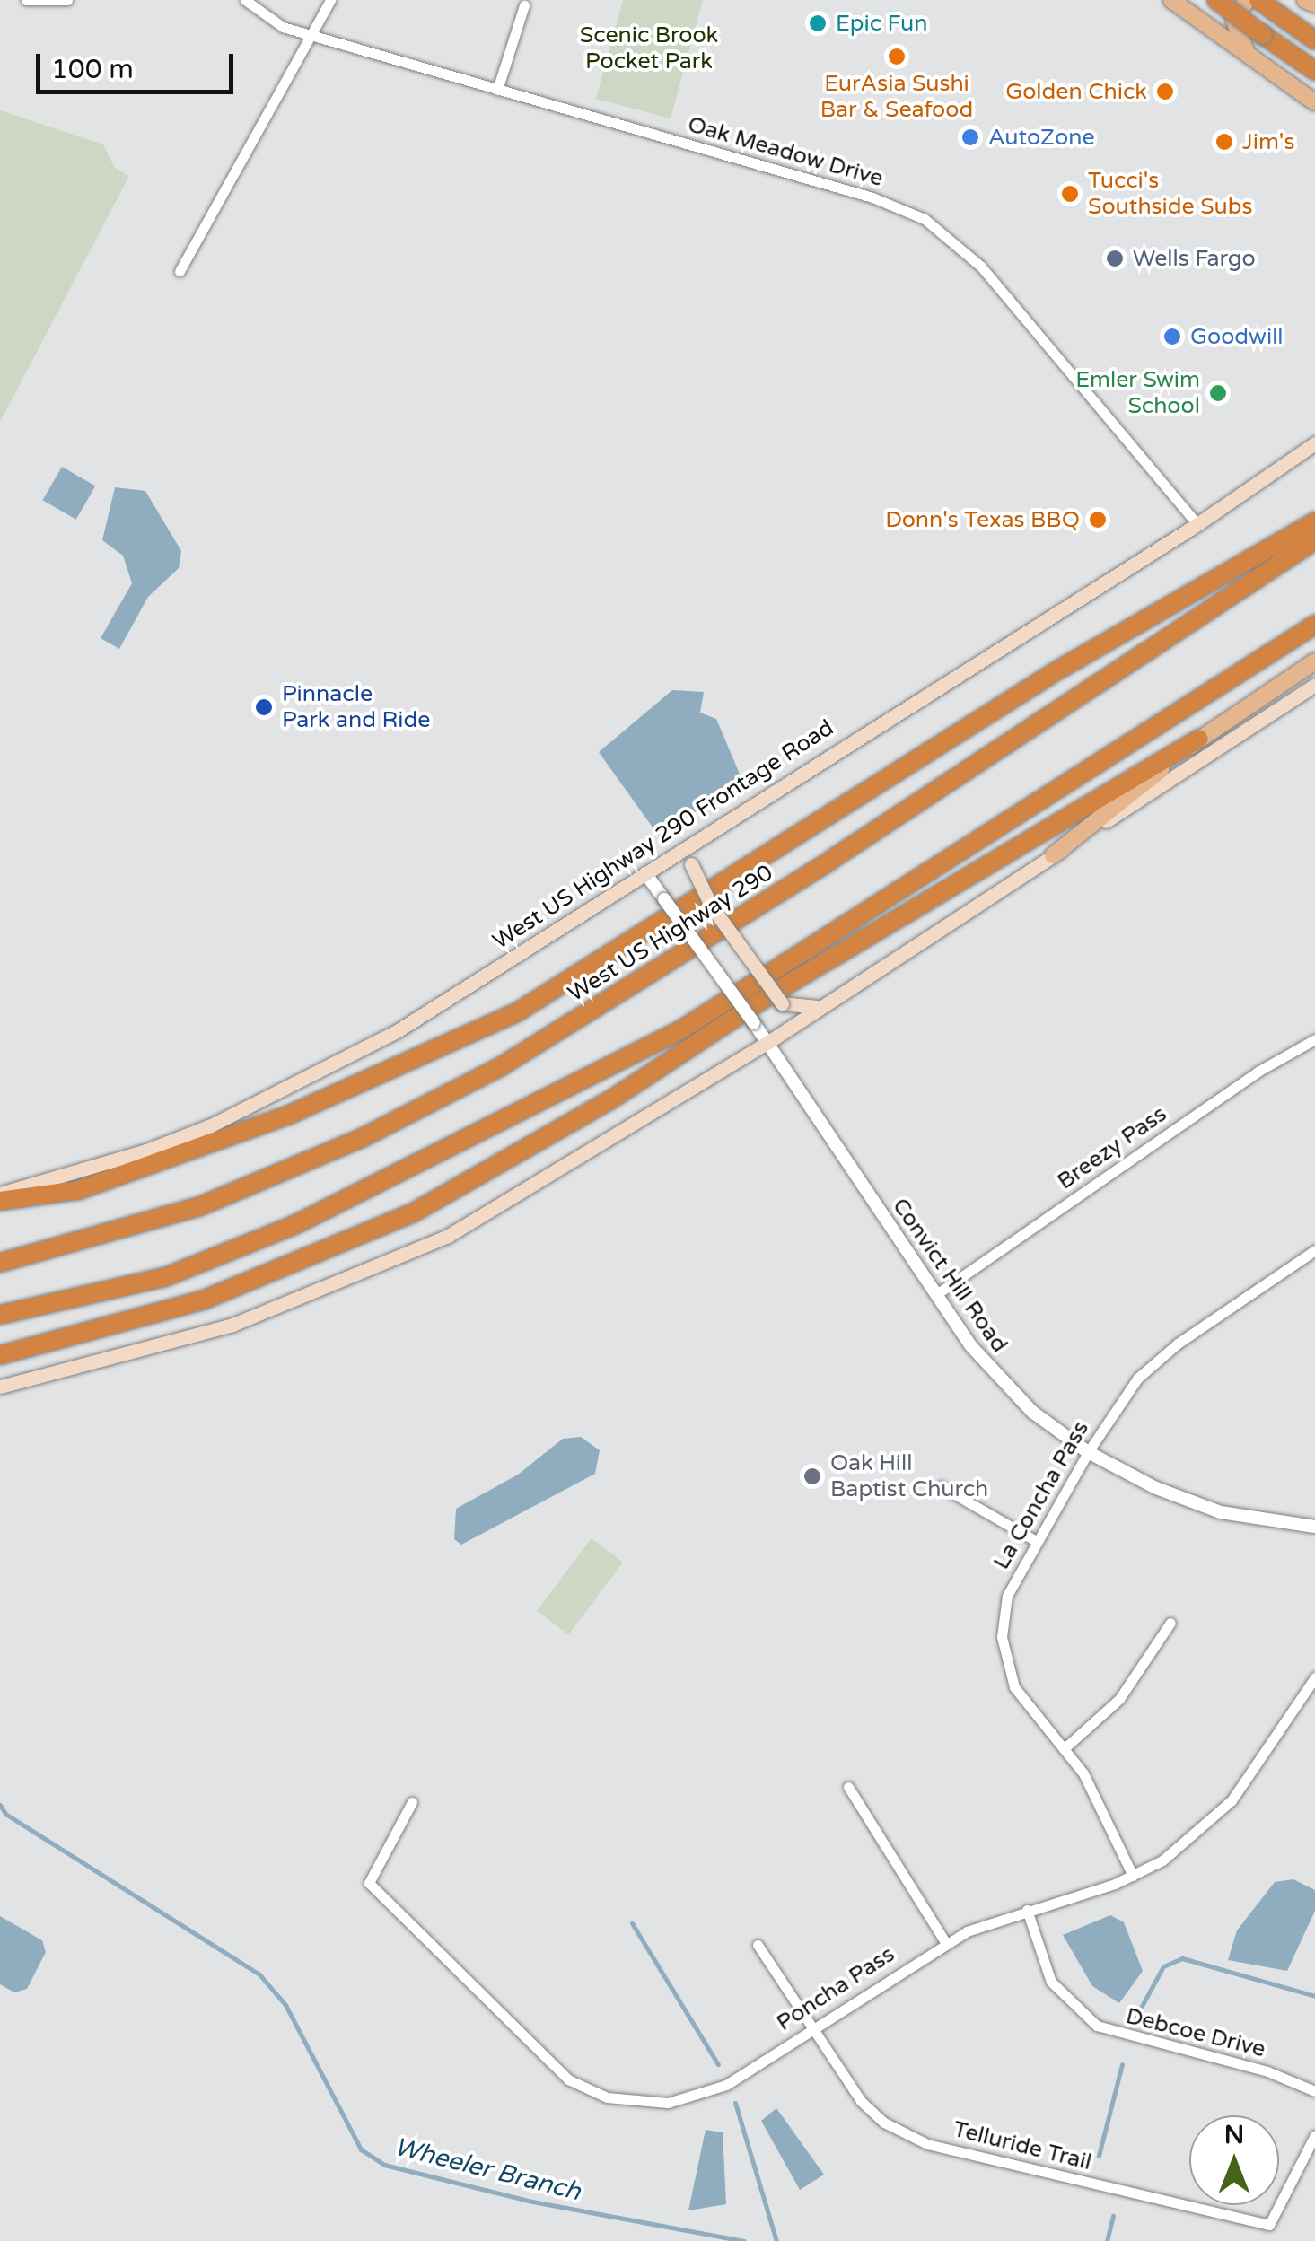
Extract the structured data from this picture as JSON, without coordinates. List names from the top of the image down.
{
  "streets": {
    "highway": ["West US Highway 290"],
    "main road": ["West US Highway 290 Frontage Road"],
    "street": [
      "Oak Meadow Drive",
      "Breezy Pass",
      "Convict Hill Road",
      "La Concha Pass",
      "Poncha Pass",
      "Debcoe Drive",
      "Telluride Trail"
    ]
  },
  "crossings": [
    ["Oak Meadow Drive", "West US Highway 290 Frontage Road"],
    ["West US Highway 290 Frontage Road", "Convict Hill Road"],
    ["Breezy Pass", "Convict Hill Road"],
    ["Convict Hill Road", "La Concha Pass"],
    ["La Concha Pass", "Poncha Pass"],
    ["Poncha Pass", "Debcoe Drive"],
    ["Poncha Pass", "Telluride Trail"]
  ],
  "water": ["Wheeler Branch"],
  "parks": ["Scenic Brook Pocket Park"],
  "places": [
    "Epic Fun",
    "EurAsia Sushi Bar & Seafood",
    "Golden Chick",
    "AutoZone",
    "Jim's",
    "Tucci's Southside Subs",
    "Wells Fargo",
    "Goodwill",
    "Emler Swim School",
    "Donn's Texas BBQ",
    "Pinnacle Park and Ride",
    "Oak Hill Baptist Church"
  ],
  "scale_bar": "100 m",
  "north": "top"
}
